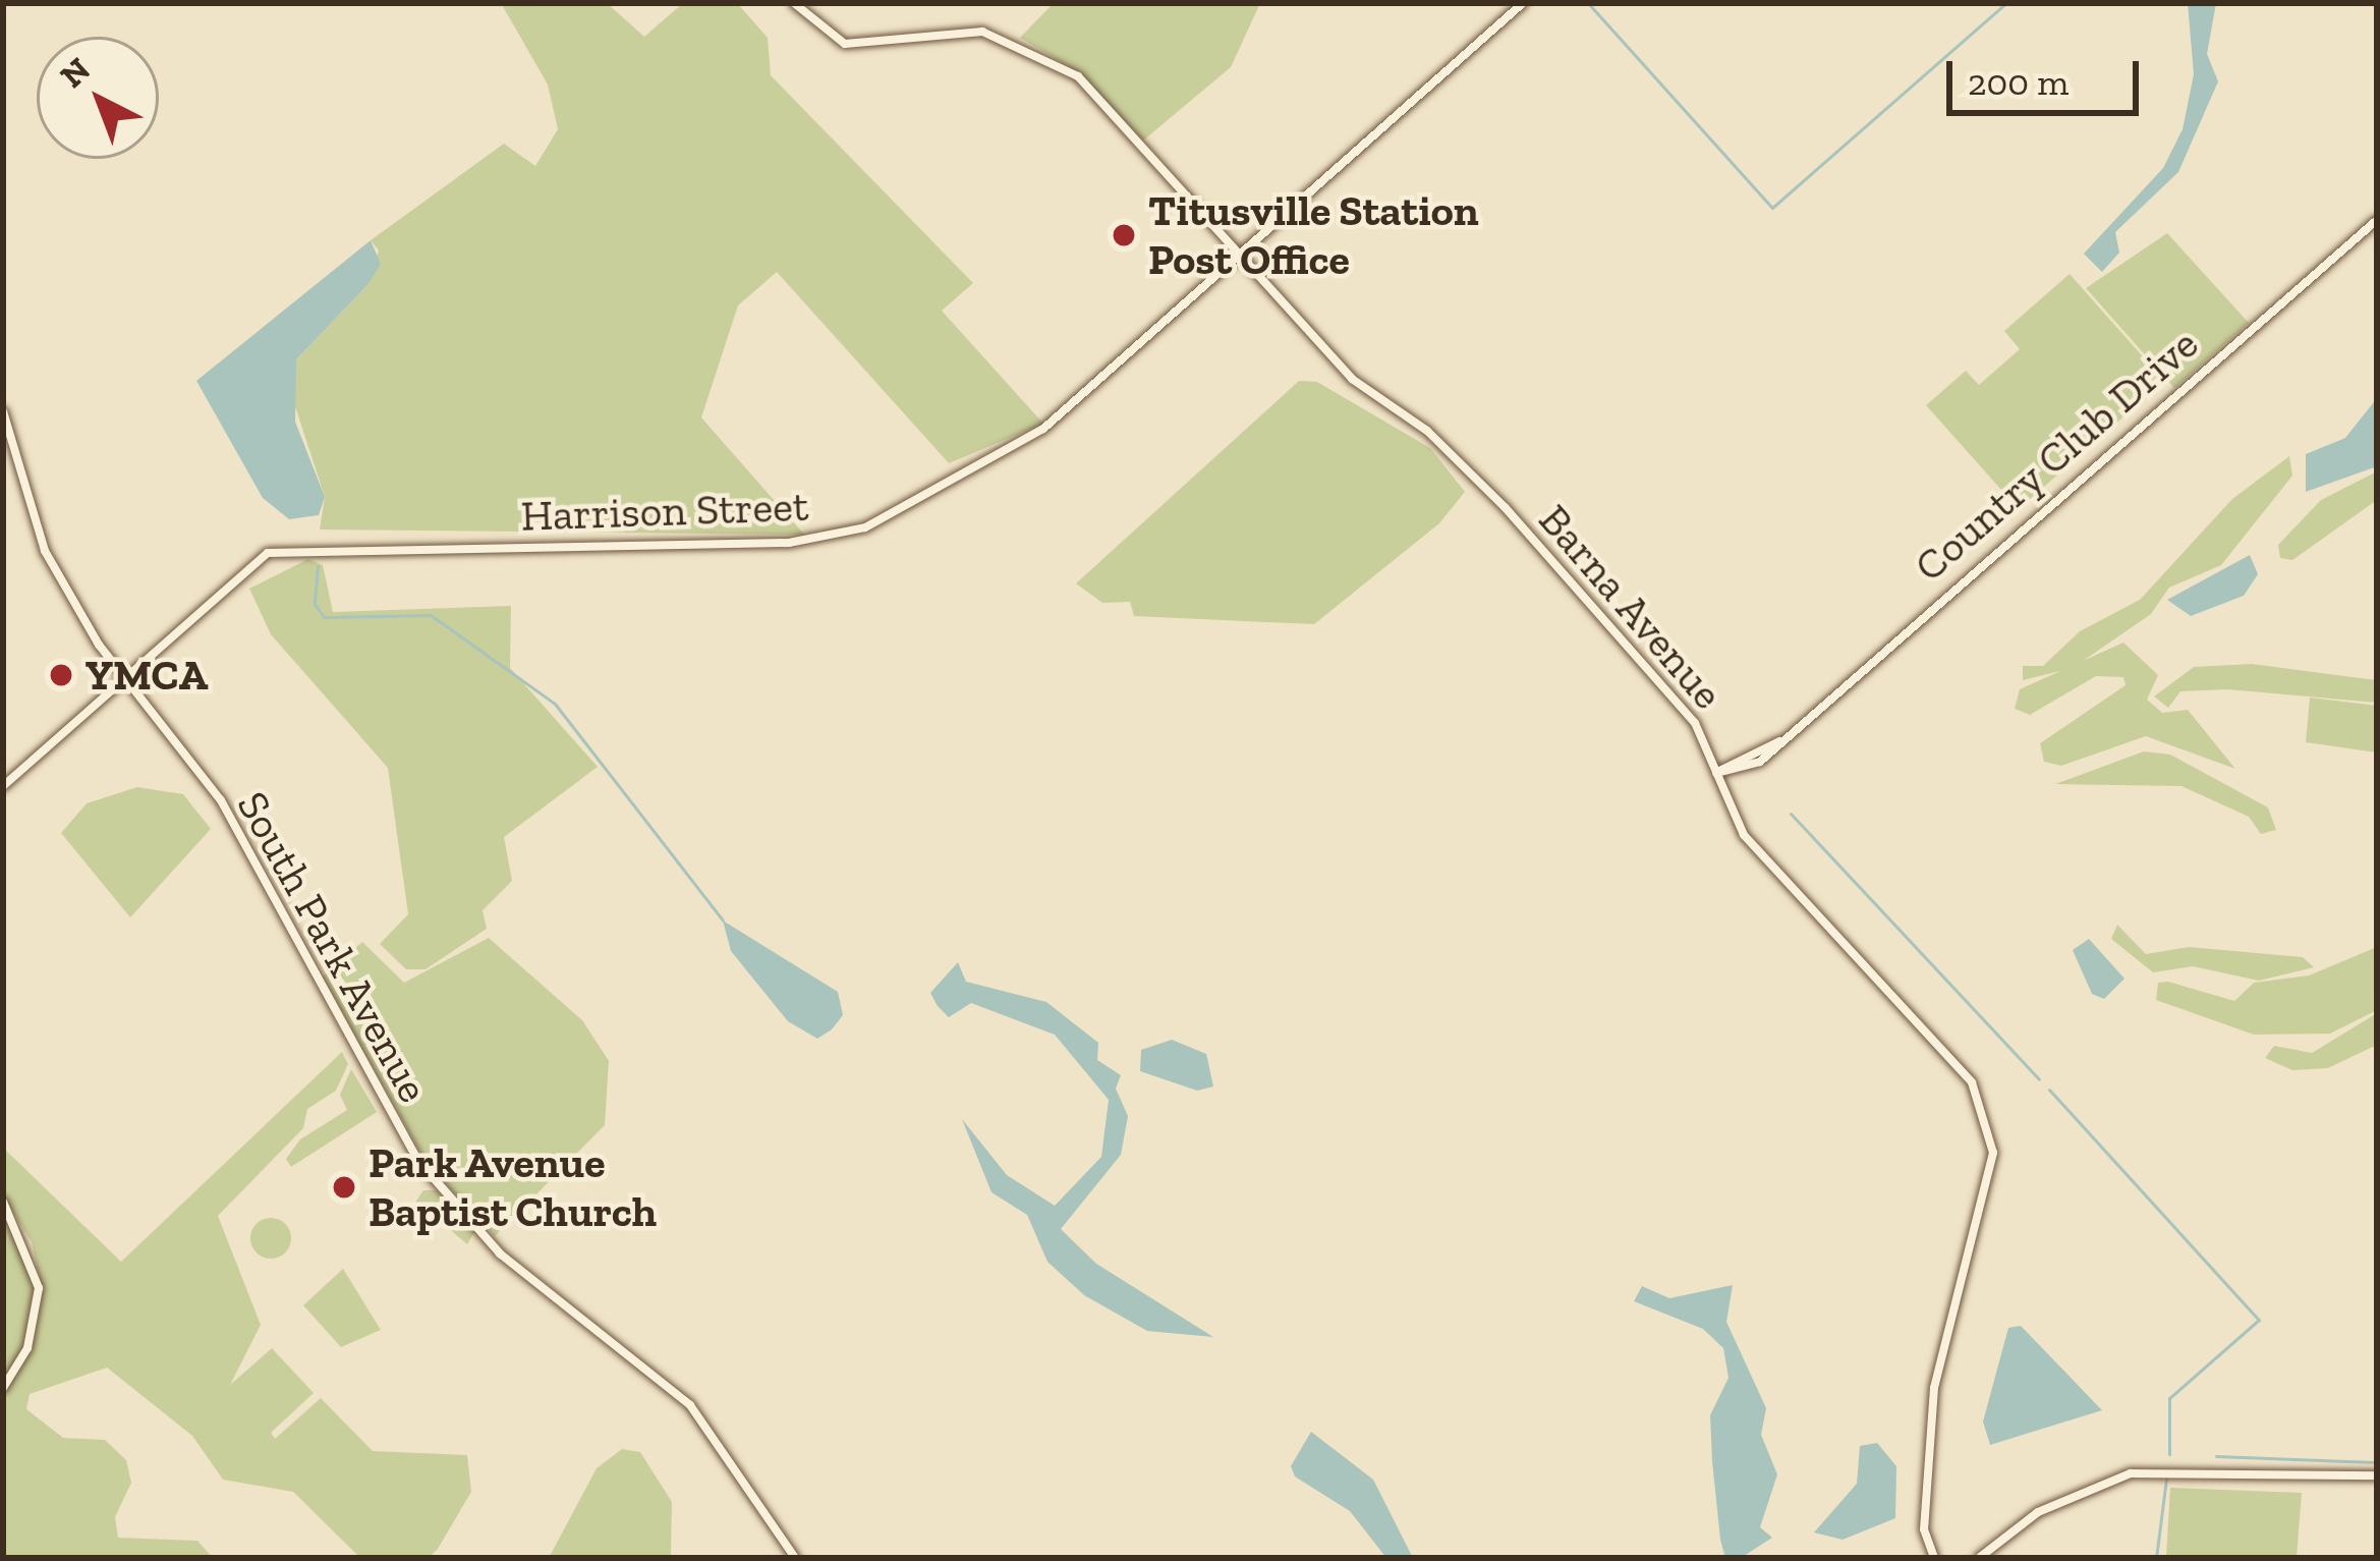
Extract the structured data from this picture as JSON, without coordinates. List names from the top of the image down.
{
  "streets": {
    "street": [
      "Country Club Drive",
      "Harrison Street",
      "Barna Avenue",
      "South Park Avenue"
    ]
  },
  "crossings": [
    ["Country Club Drive", "Barna Avenue"],
    ["Harrison Street", "Barna Avenue"],
    ["Harrison Street", "South Park Avenue"]
  ],
  "places": ["Titusville Station Post Office", "YMCA", "Park Avenue Baptist Church"],
  "scale_bar": "200 m",
  "north": "top left"
}
